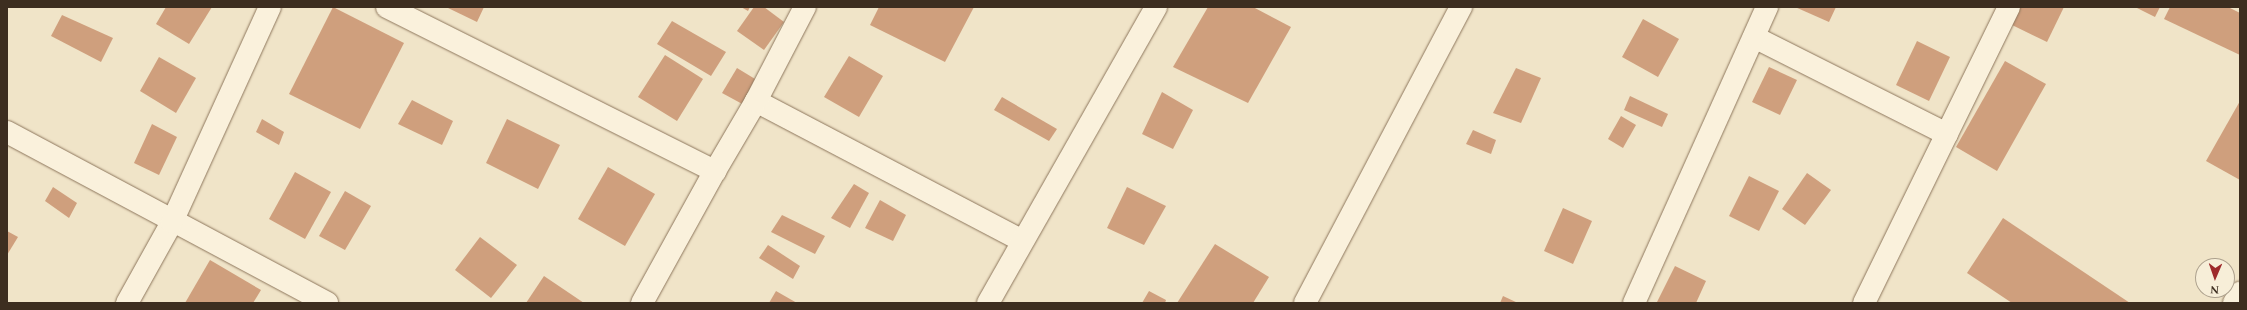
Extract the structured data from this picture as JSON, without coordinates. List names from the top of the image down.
{
  "north": "bottom"
}
